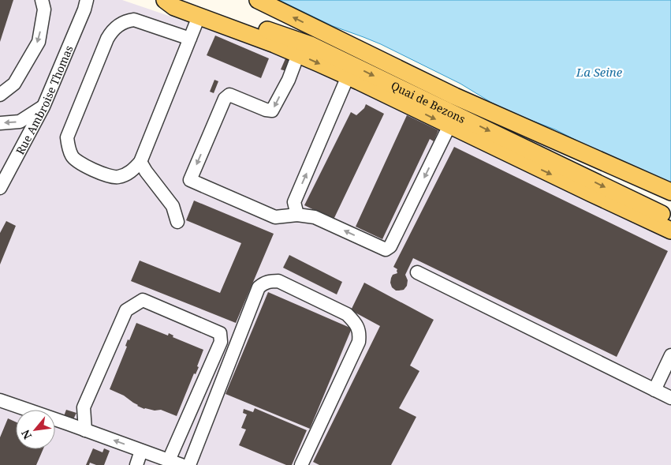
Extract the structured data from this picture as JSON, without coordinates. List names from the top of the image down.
{
  "streets": {
    "main road": ["Quai de Bezons"],
    "street": ["Rue Ambroise Thomas"]
  },
  "water": ["La Seine"],
  "north": "bottom left"
}
